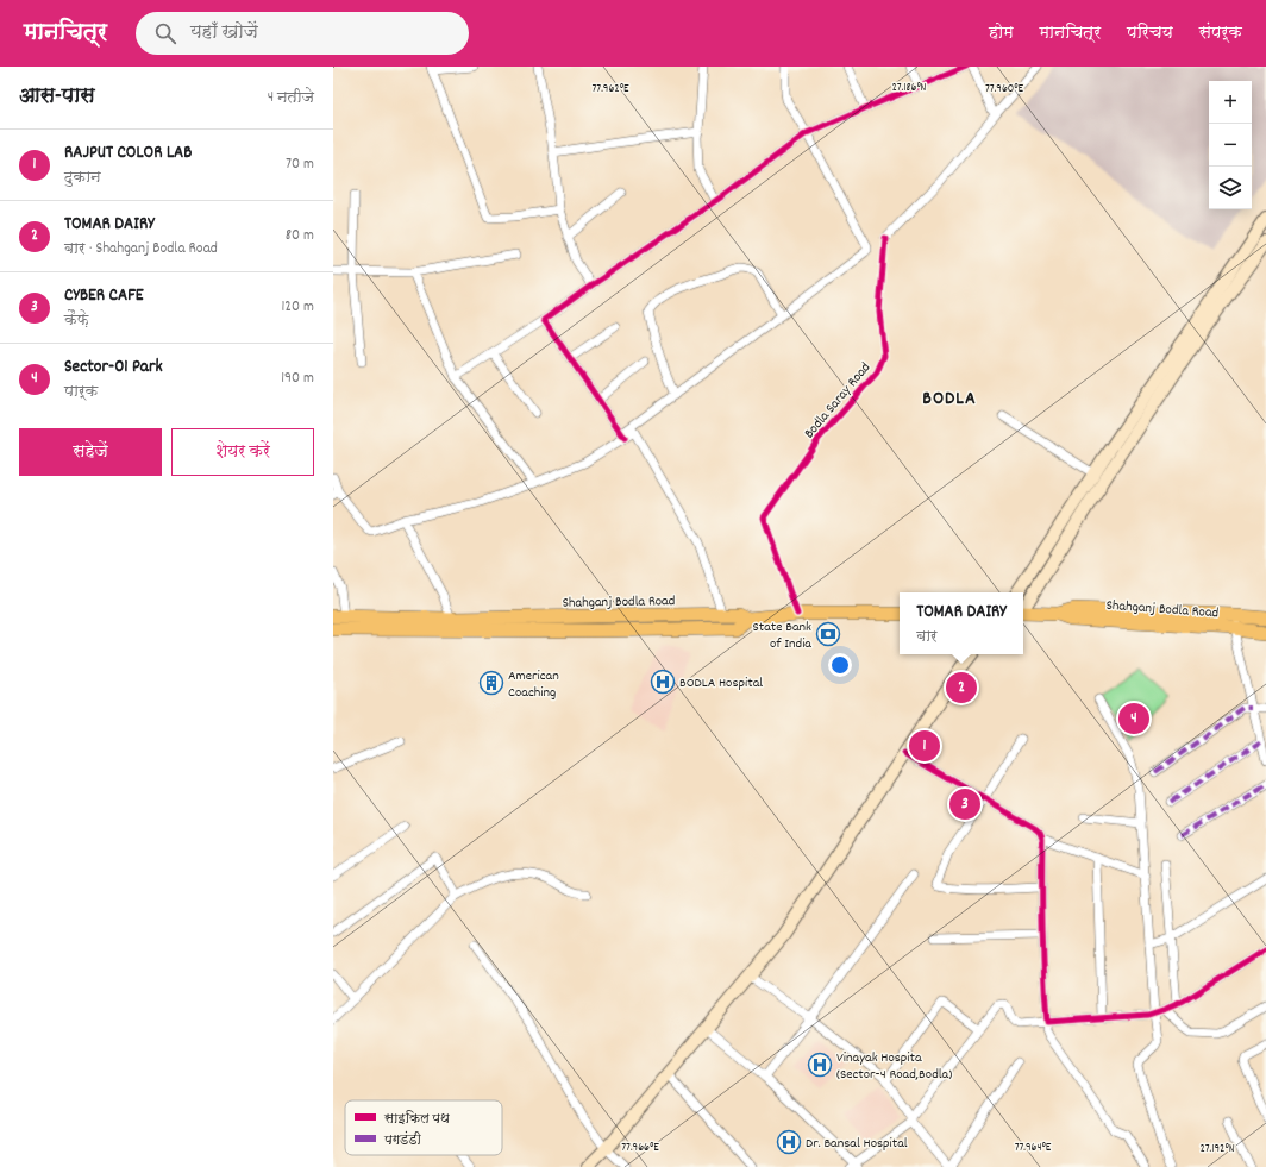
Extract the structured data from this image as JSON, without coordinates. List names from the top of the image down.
{
  "streets": {
    "main road": ["Shahganj Bodla Road"],
    "cycle path": ["Bodla Saray Road"]
  },
  "districts": ["BODLA"],
  "places": {
    "bank": ["State Bank of India"],
    "hospital": ["BODLA Hospital", "Vinayak Hospita (Sector-4 Road,Bodla)", "Dr. Bansal Hospital"],
    "building": ["American Coaching"]
  },
  "legend": ["साइकिल पथ", "पगडंडी"],
  "page": {
    "header": "मानचित्र",
    "search": "यहाँ खोजें",
    "nav": [
      "होम",
      "मानचित्र",
      "परिचय",
      "संपर्क"
    ],
    "heading": ["आस-पास", "4 नतीजे"],
    "map_buttons": ["+", "−"],
    "list": [
      {
        "mark": "1",
        "name": "RAJPUT COLOR LAB",
        "note": "दुकान",
        "value": "70 m"
      },
      {
        "mark": "2",
        "name": "TOMAR DAIRY",
        "note": "बार · Shahganj Bodla Road",
        "value": "80 m"
      },
      {
        "mark": "3",
        "name": "CYBER CAFE",
        "note": "कैफ़े",
        "value": "120 m"
      },
      {
        "mark": "4",
        "name": "Sector-01 Park",
        "note": "पार्क",
        "value": "190 m"
      }
    ],
    "buttons": ["सहेजें", "शेयर करें"],
    "popup": ["TOMAR DAIRY", "बार"],
    "pins": [
      "2",
      "4",
      "1",
      "3"
    ]
  },
  "coordinates": [
    "27.186°N",
    "77.962°E",
    "77.960°E",
    "77.966°E",
    "77.964°E",
    "27.192°N"
  ]
}
